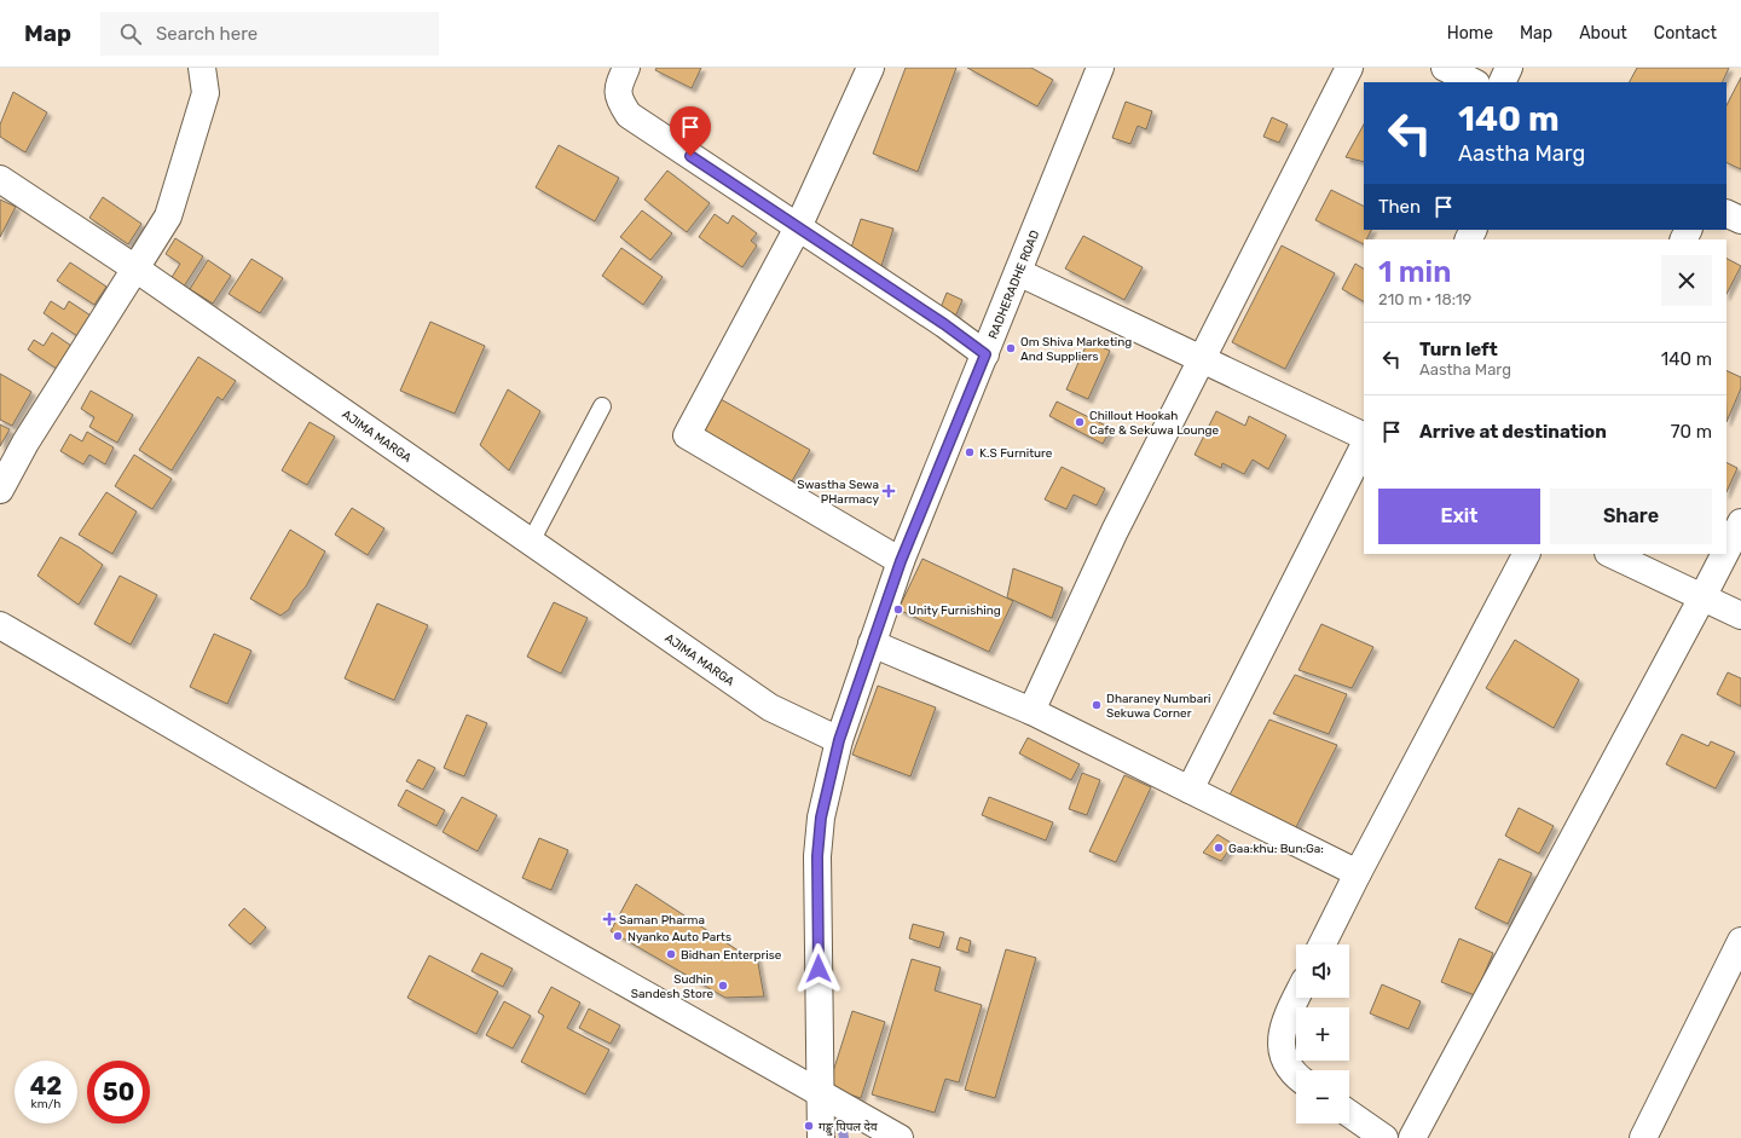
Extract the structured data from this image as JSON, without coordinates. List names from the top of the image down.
{
  "streets": {
    "street": ["RADHERADHE ROAD", "AJIMA MARGA"]
  },
  "crossings": [
    ["RADHERADHE ROAD", "AJIMA MARGA"]
  ],
  "places": {
    "other": [
      "Om Shiva Marketing And Suppliers",
      "Chillout Hookah Cafe & Sekuwa Lounge",
      "K.S Furniture",
      "Unity Furnishing",
      "Dharaney Numbari Sekuwa Corner",
      "Gaa:khu: Bun:Ga:",
      "Nyanko Auto Parts",
      "Bidhan Enterprise",
      "Sudhin Sandesh Store",
      "गङ्खु पिपल देव"
    ],
    "health": ["Swastha Sewa PHarmacy", "Saman Pharma"]
  },
  "page": {
    "header": "Map",
    "search": "Search here",
    "nav": [
      "Home",
      "Map",
      "About",
      "Contact"
    ],
    "turn": ["140 m", "Aastha Marg"],
    "then": "Then",
    "heading": ["1 min", "210 m · 18:19"],
    "list": [
      {
        "name": "Turn left",
        "note": "Aastha Marg",
        "value": "140 m"
      },
      {
        "name": "Arrive at destination",
        "value": "70 m"
      }
    ],
    "buttons": ["Exit", "Share"],
    "map_buttons": ["+", "−"],
    "speed": "42 km/h",
    "limit": "50"
  }
}
